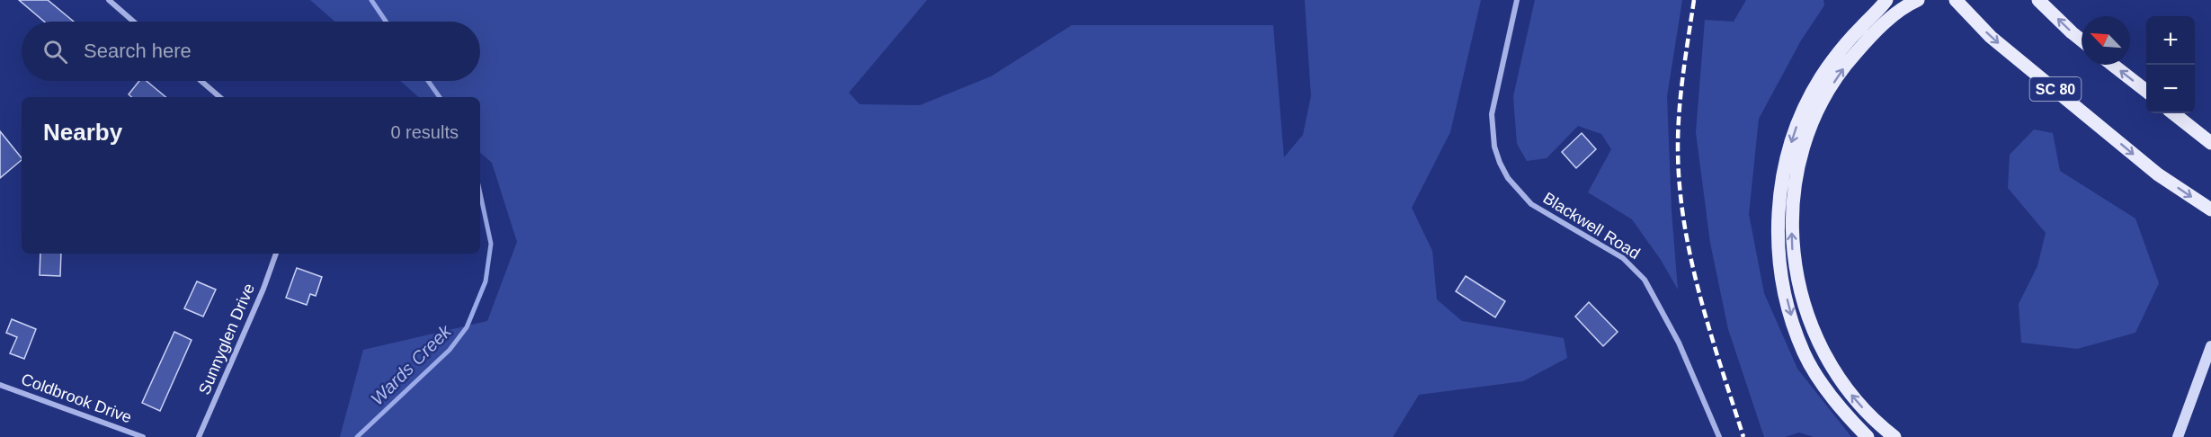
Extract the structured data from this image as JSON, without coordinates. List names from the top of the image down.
{
  "streets": {
    "main road": ["SC 80"],
    "street": ["Blackwell Road", "Sunnyglen Drive", "Coldbrook Drive"]
  },
  "water": ["Wards Creek"],
  "north": "top left",
  "page": {
    "map_buttons": ["+", "−"],
    "search": "Search here",
    "heading": ["Nearby", "0 results"]
  }
}
